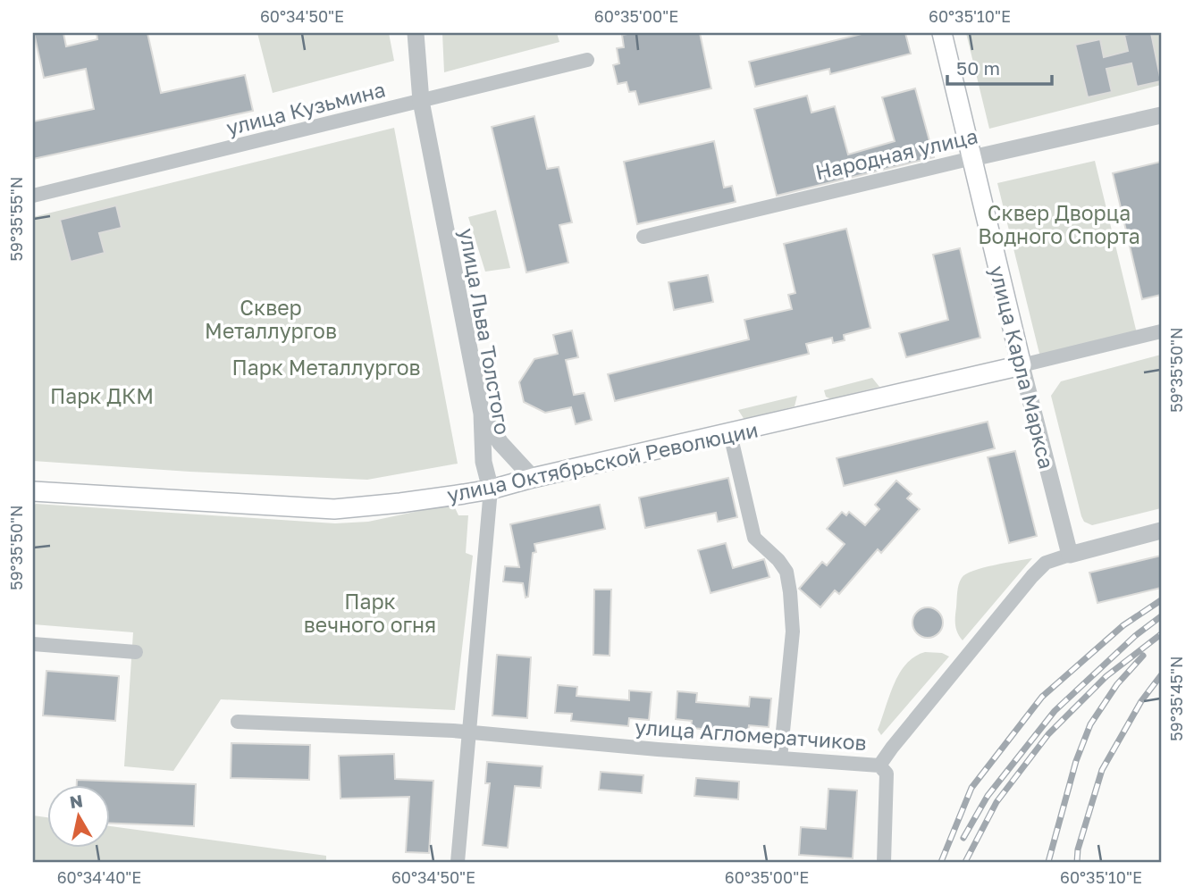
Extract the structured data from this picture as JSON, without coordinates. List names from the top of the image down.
{
  "streets": {
    "main road": ["улица Карла Маркса", "улица Октябрьской Революции"],
    "street": [
      "улица Кузьмина",
      "Народная улица",
      "улица Льва Толстого",
      "улица Агломератчиков"
    ]
  },
  "crossings": [
    ["улица Кузьмина", "улица Льва Толстого"],
    ["Народная улица", "улица Карла Маркса"],
    ["улица Льва Толстого", "улица Октябрьской Революции"],
    ["улица Льва Толстого", "улица Агломератчиков"],
    ["улица Карла Маркса", "улица Октябрьской Революции"],
    ["улица Карла Маркса", "улица Агломератчиков"]
  ],
  "parks": [
    "Сквер Дворца Водного Спорта",
    "Сквер Металлургов",
    "Парк Металлургов",
    "Парк ДКМ",
    "Парк вечного огня"
  ],
  "scale_bar": "50 m",
  "north": "top",
  "coordinates": [
    "60°34'50\"E",
    "60°35'00\"E",
    "60°35'10\"E",
    "59°35'55\"N",
    "59°35'50\"N",
    "59°35'45\"N",
    "60°34'40\"E"
  ]
}
